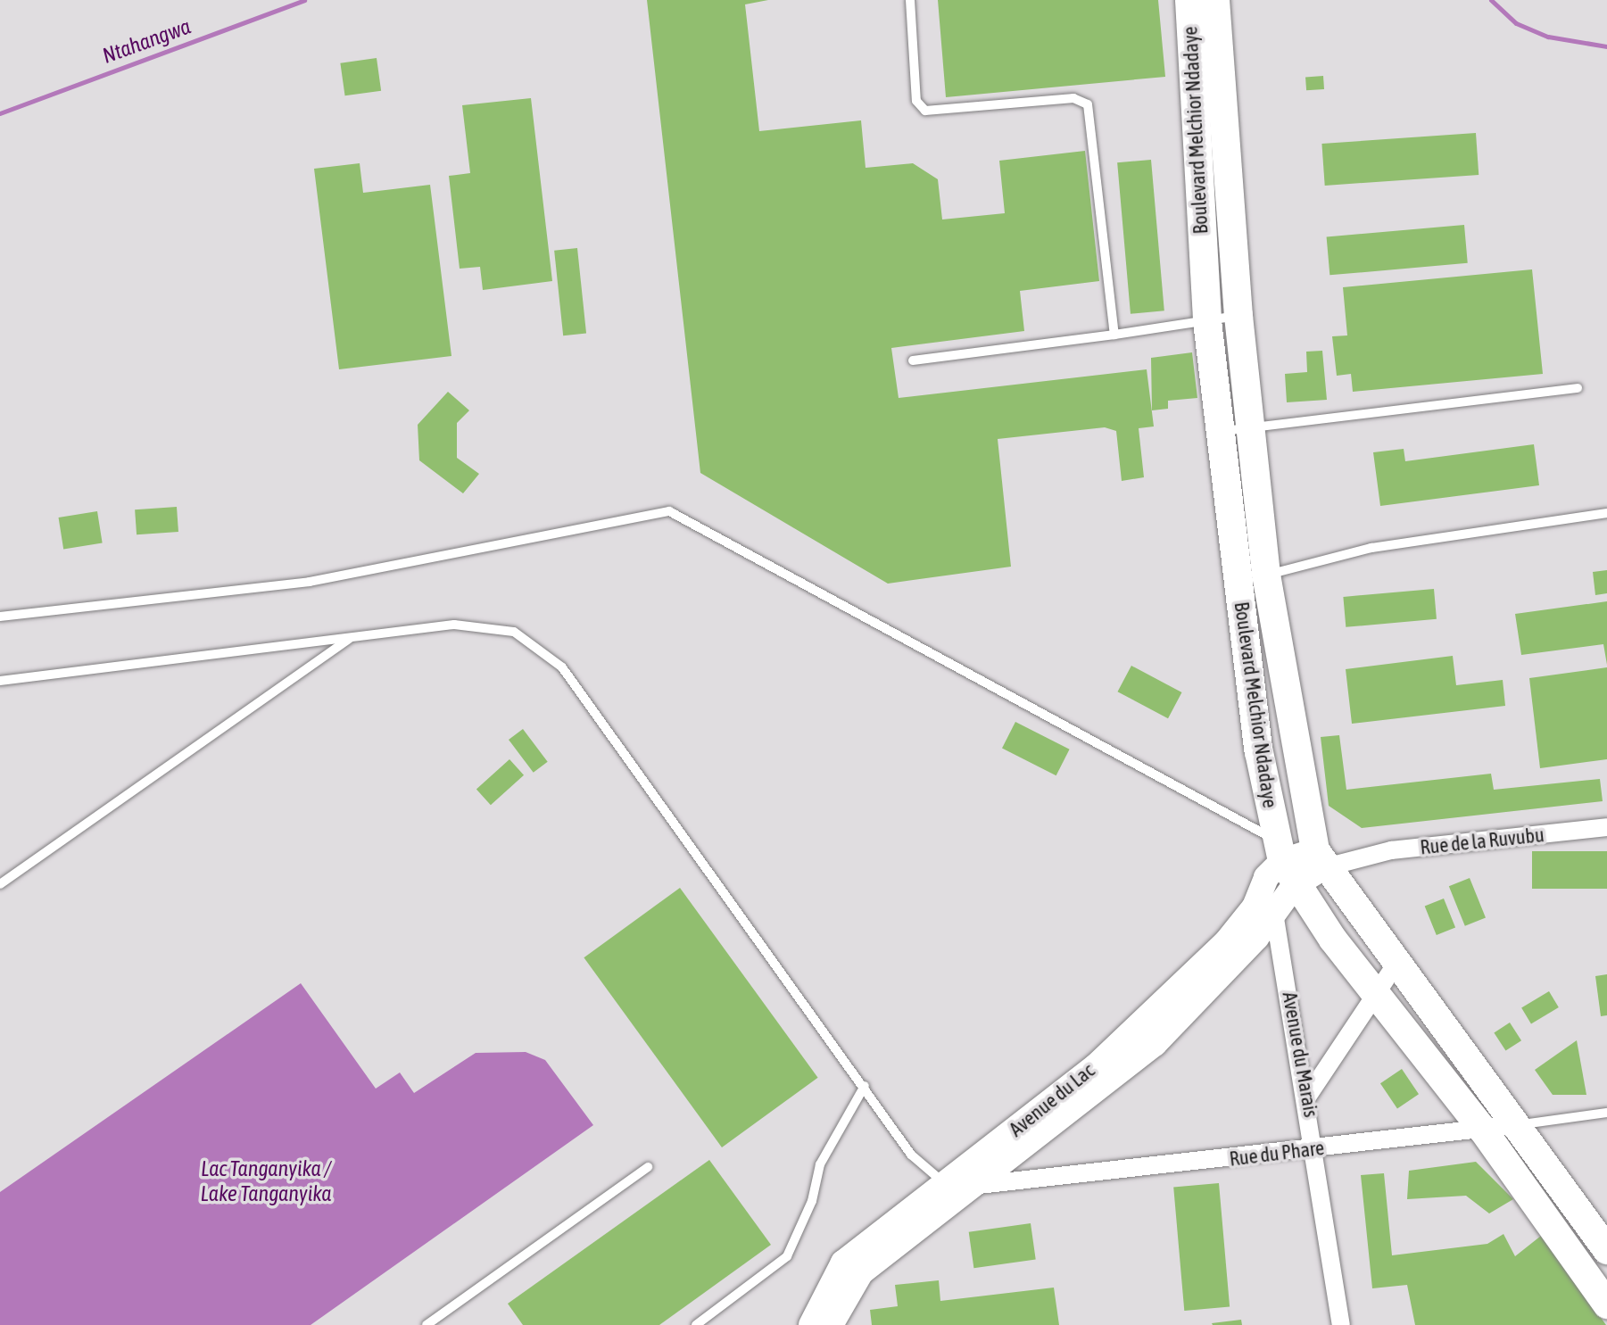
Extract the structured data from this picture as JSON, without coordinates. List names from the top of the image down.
{
  "streets": {
    "main road": ["Boulevard Melchior Ndadaye", "Avenue du Lac"],
    "street": ["Rue de la Ruvubu", "Avenue du Marais", "Rue du Phare"]
  },
  "crossings": [
    ["Boulevard Melchior Ndadaye", "Rue de la Ruvubu"],
    ["Boulevard Melchior Ndadaye", "Avenue du Lac"],
    ["Boulevard Melchior Ndadaye", "Rue du Phare"],
    ["Avenue du Marais", "Avenue du Lac"],
    ["Avenue du Marais", "Rue du Phare"],
    ["Avenue du Lac", "Rue du Phare"]
  ],
  "water": ["Ntahangwa", "Lac Tanganyika / Lake Tanganyika"]
}
